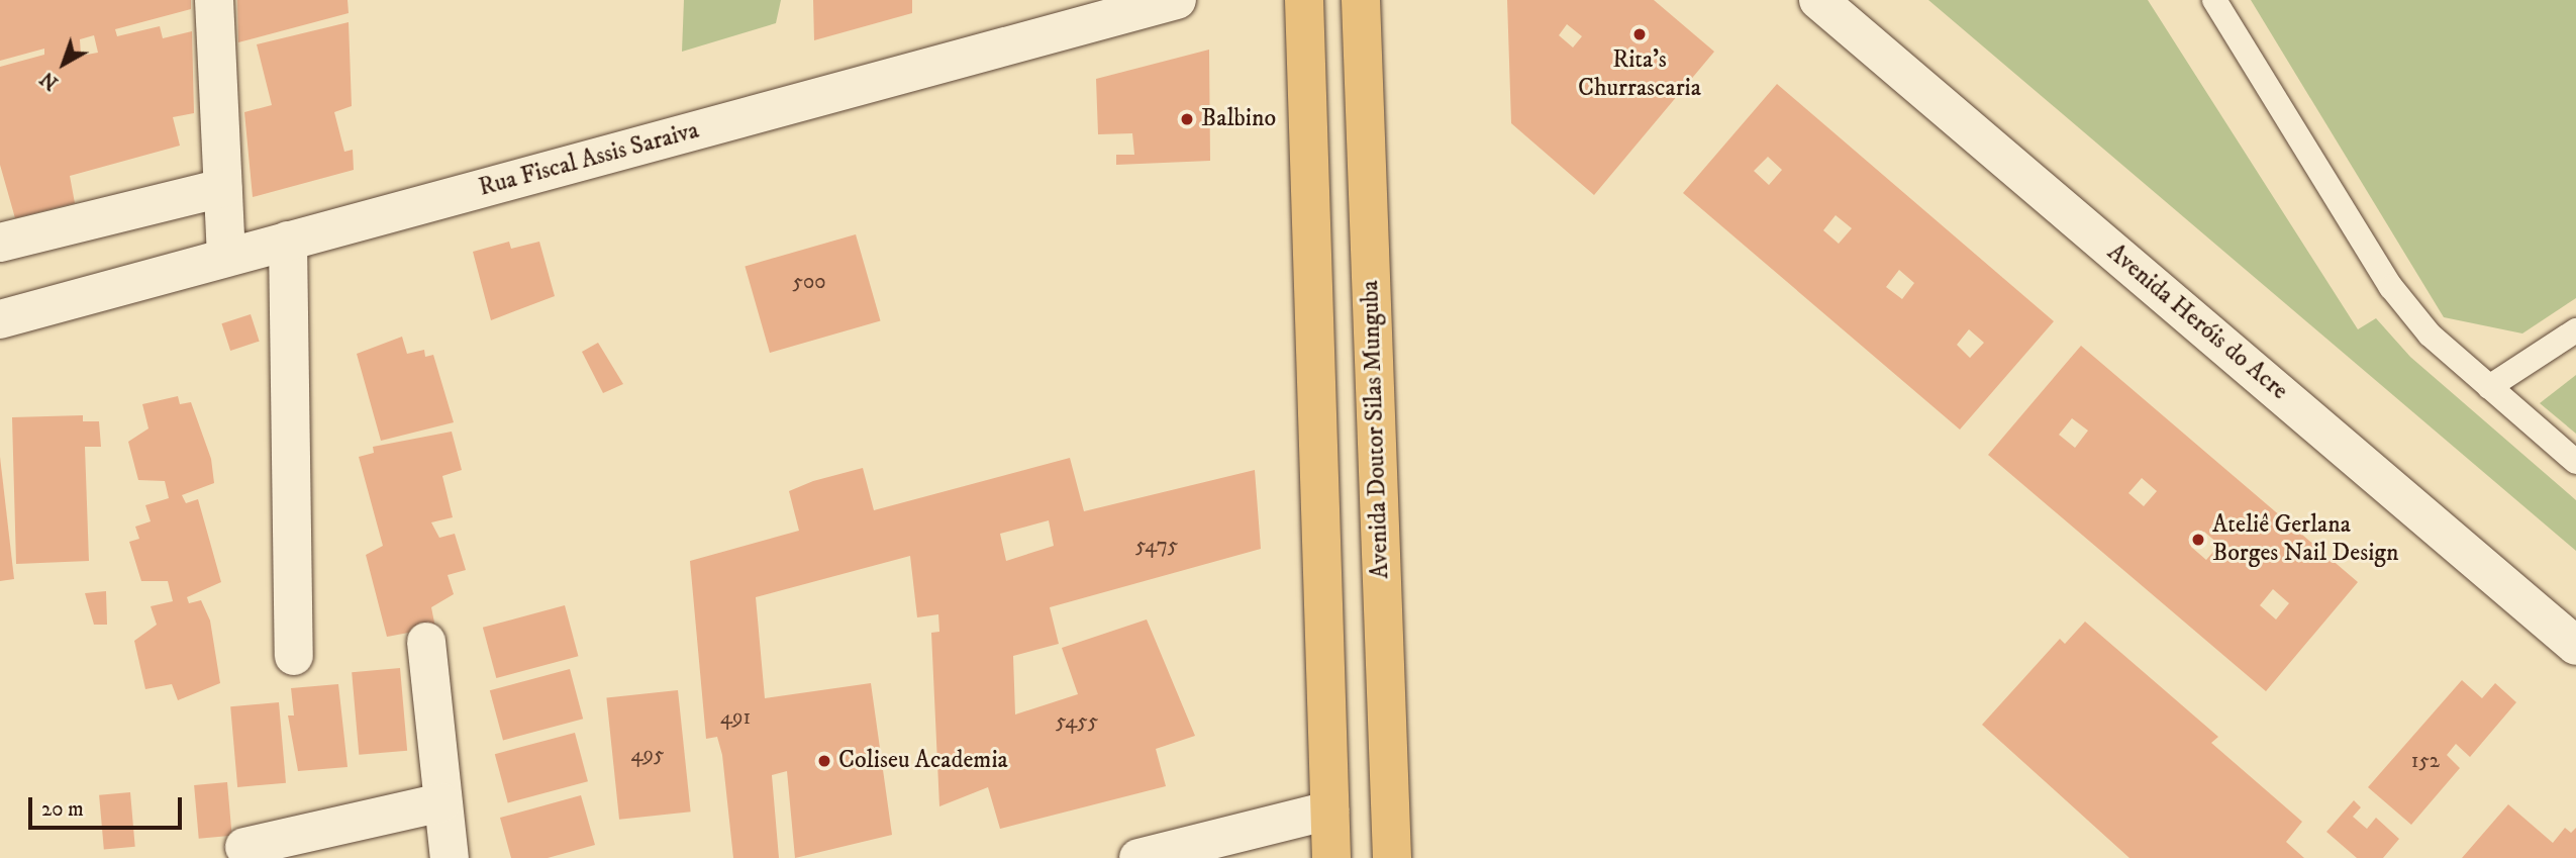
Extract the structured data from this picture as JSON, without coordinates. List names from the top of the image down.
{
  "streets": {
    "main road": ["Avenida Doutor Silas Munguba"],
    "street": ["Rua Fiscal Assis Saraiva", "Avenida Heróis do Acre"]
  },
  "places": [
    "Rita's Churrascaria",
    "Balbino",
    "Ateliê Gerlana Borges Nail Design",
    "Coliseu Academia"
  ],
  "house_numbers": [
    "500",
    "5475",
    "491",
    "5455",
    "495",
    "152"
  ],
  "scale_bar": "20 m",
  "north": "bottom left"
}
